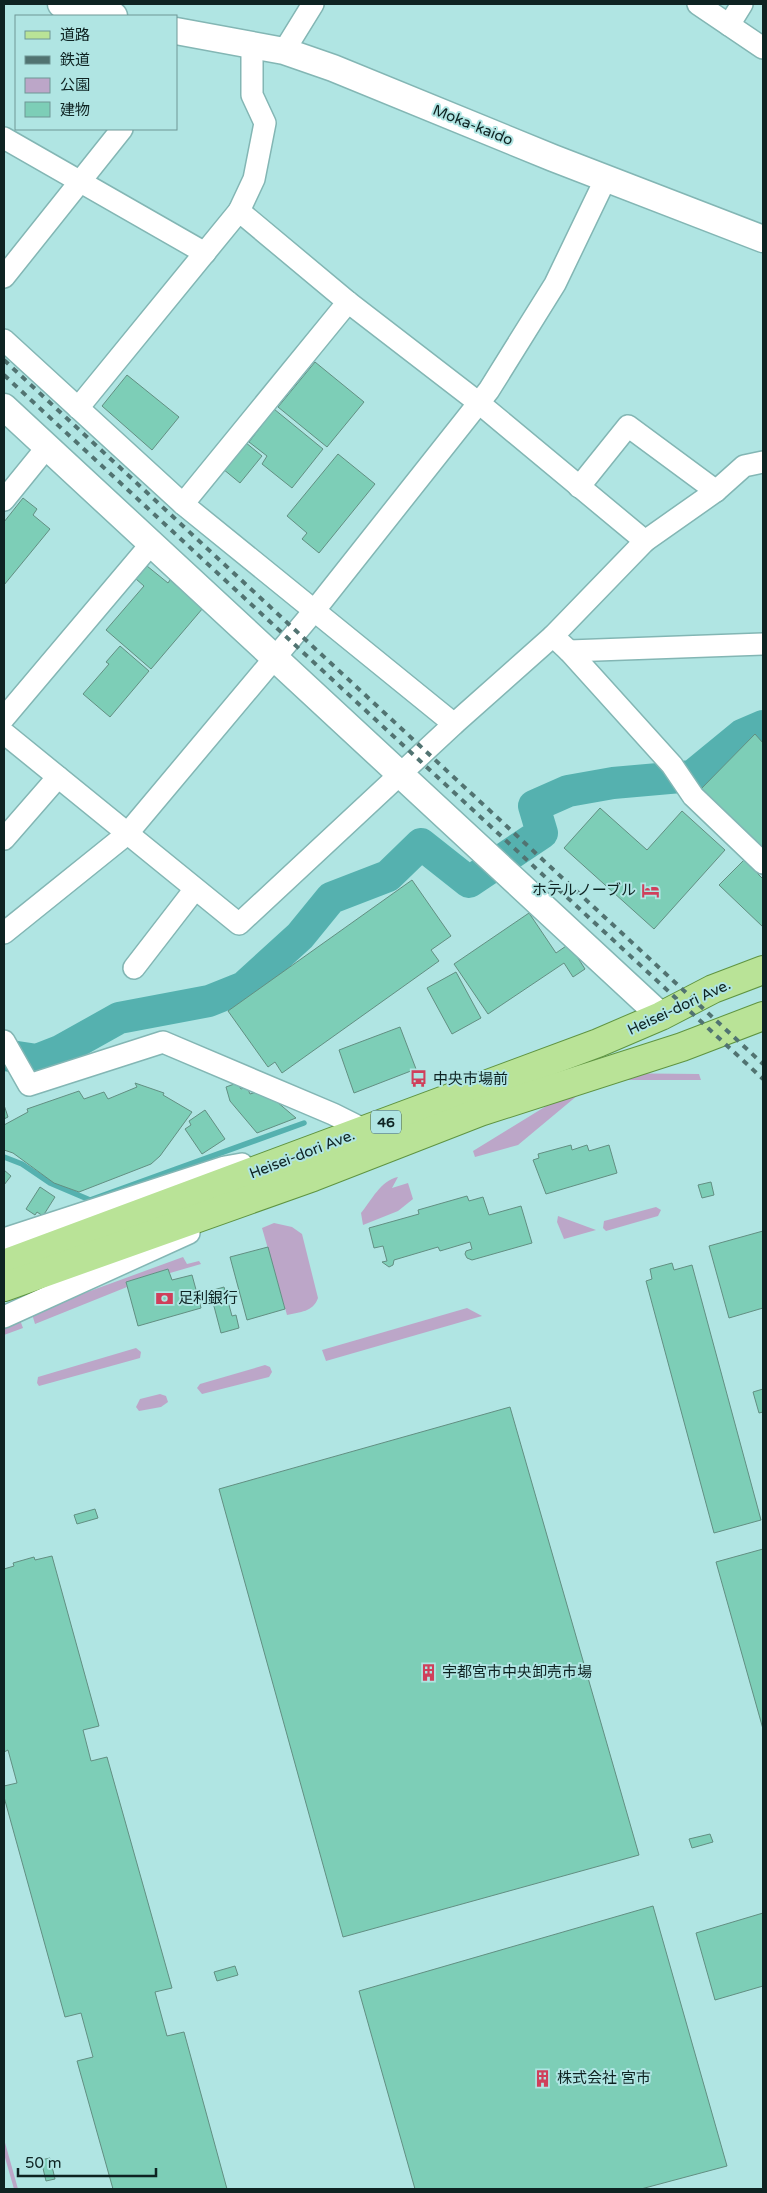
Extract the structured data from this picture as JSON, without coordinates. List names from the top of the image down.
{
  "streets": {
    "main road": ["Heisei-dori Ave.", "46"],
    "street": ["Moka-kaido"]
  },
  "places": {
    "hotel": ["ホテルノーブル"],
    "bus stop": ["中央市場前"],
    "bank": ["足利銀行"],
    "building": ["宇都宮市中央卸売市場", "株式会社 宮市"]
  },
  "legend": [
    "道路",
    "鉄道",
    "公園",
    "建物"
  ],
  "scale_bar": "50 m"
}
